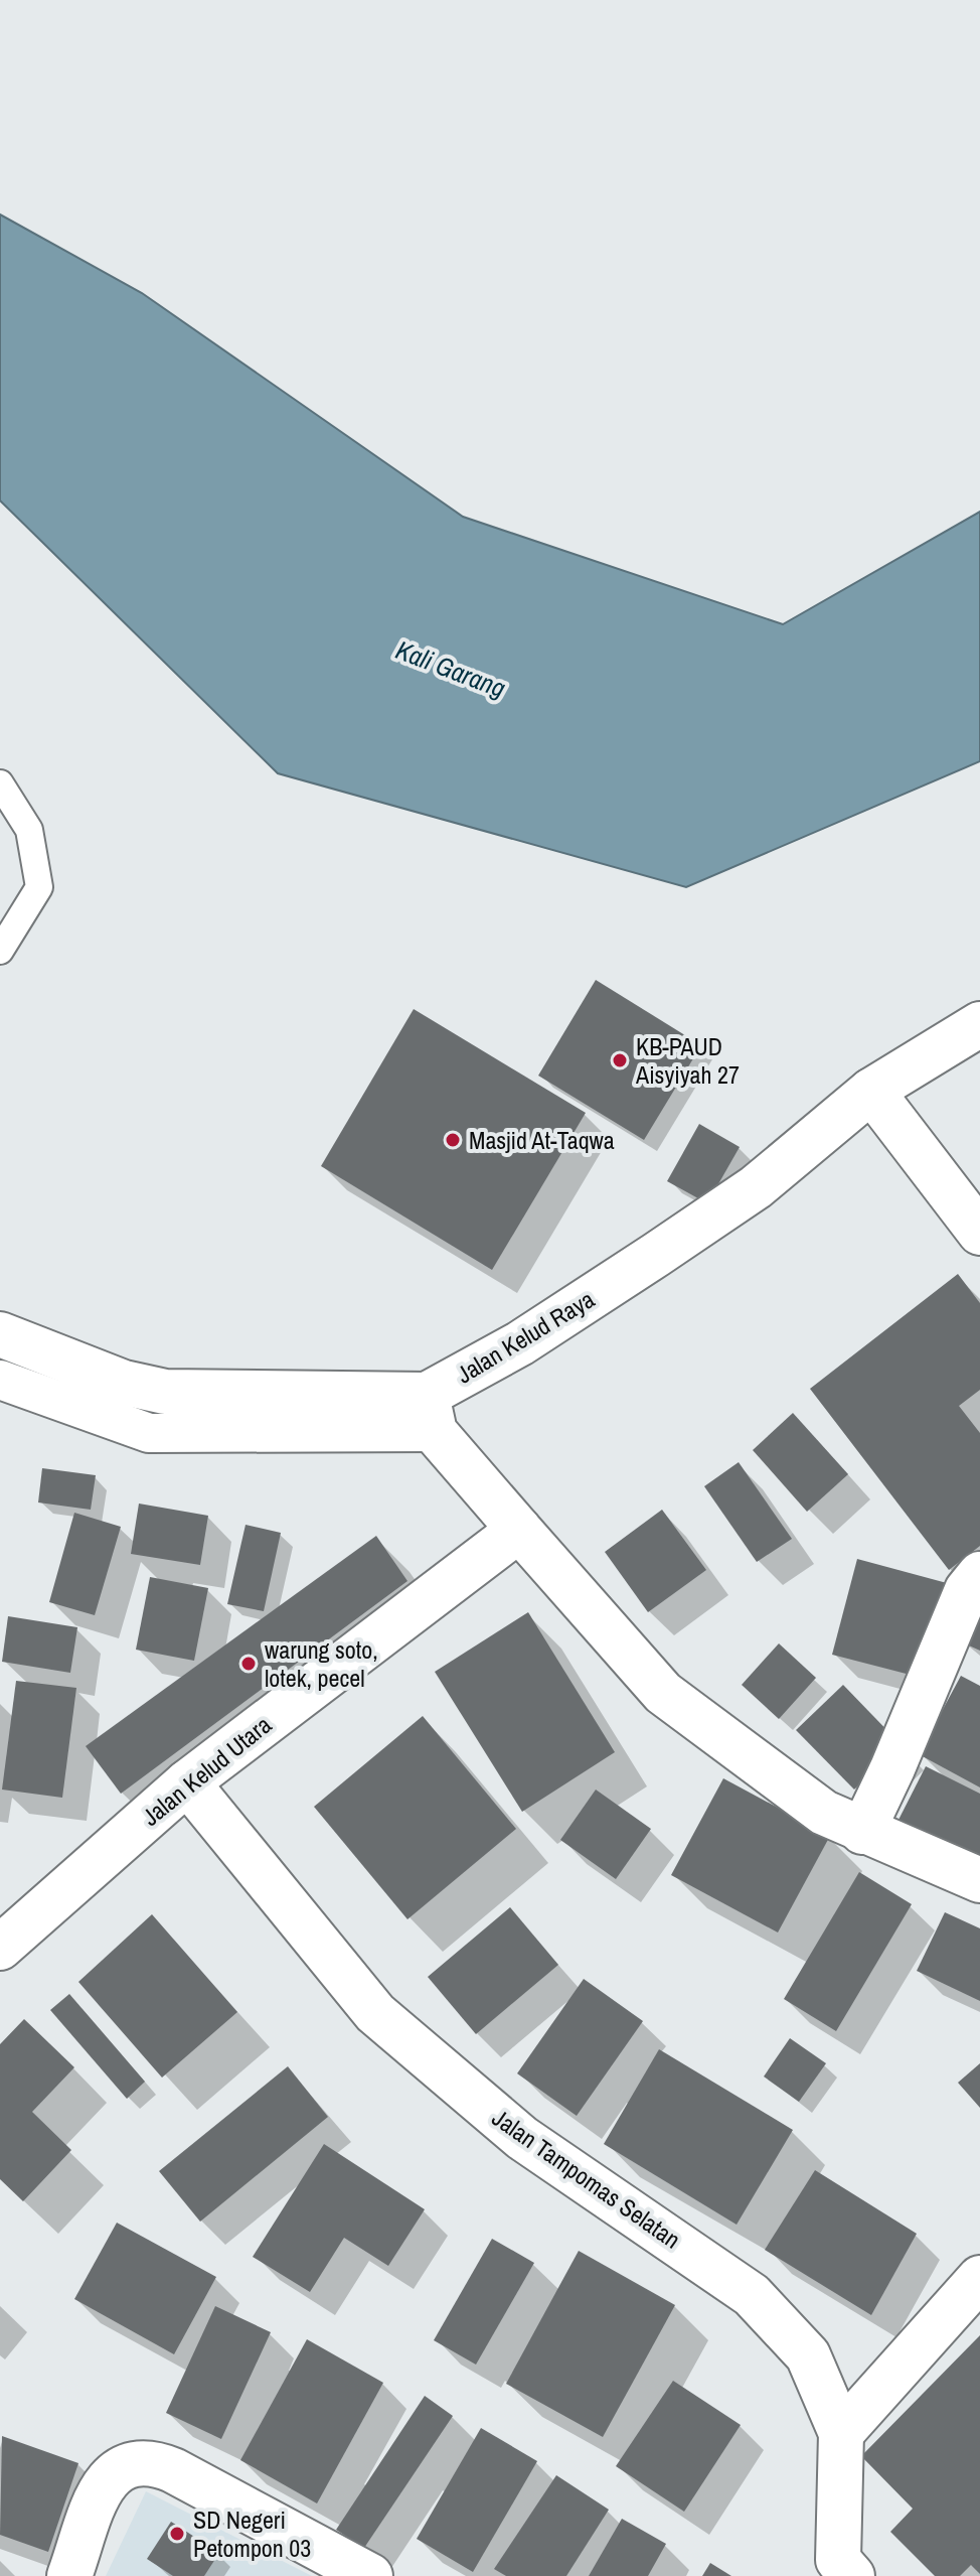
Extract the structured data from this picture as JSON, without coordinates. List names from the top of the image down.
{
  "streets": {
    "street": ["Jalan Kelud Raya", "Jalan Kelud Utara", "Jalan Tampomas Selatan"]
  },
  "crossings": [
    ["Jalan Kelud Utara", "Jalan Tampomas Selatan"]
  ],
  "water": ["Kali Garang"],
  "places": [
    "KB-PAUD Aisyiyah 27",
    "Masjid At-Taqwa",
    "warung soto, lotek, pecel",
    "SD Negeri Petompon 03"
  ]
}
